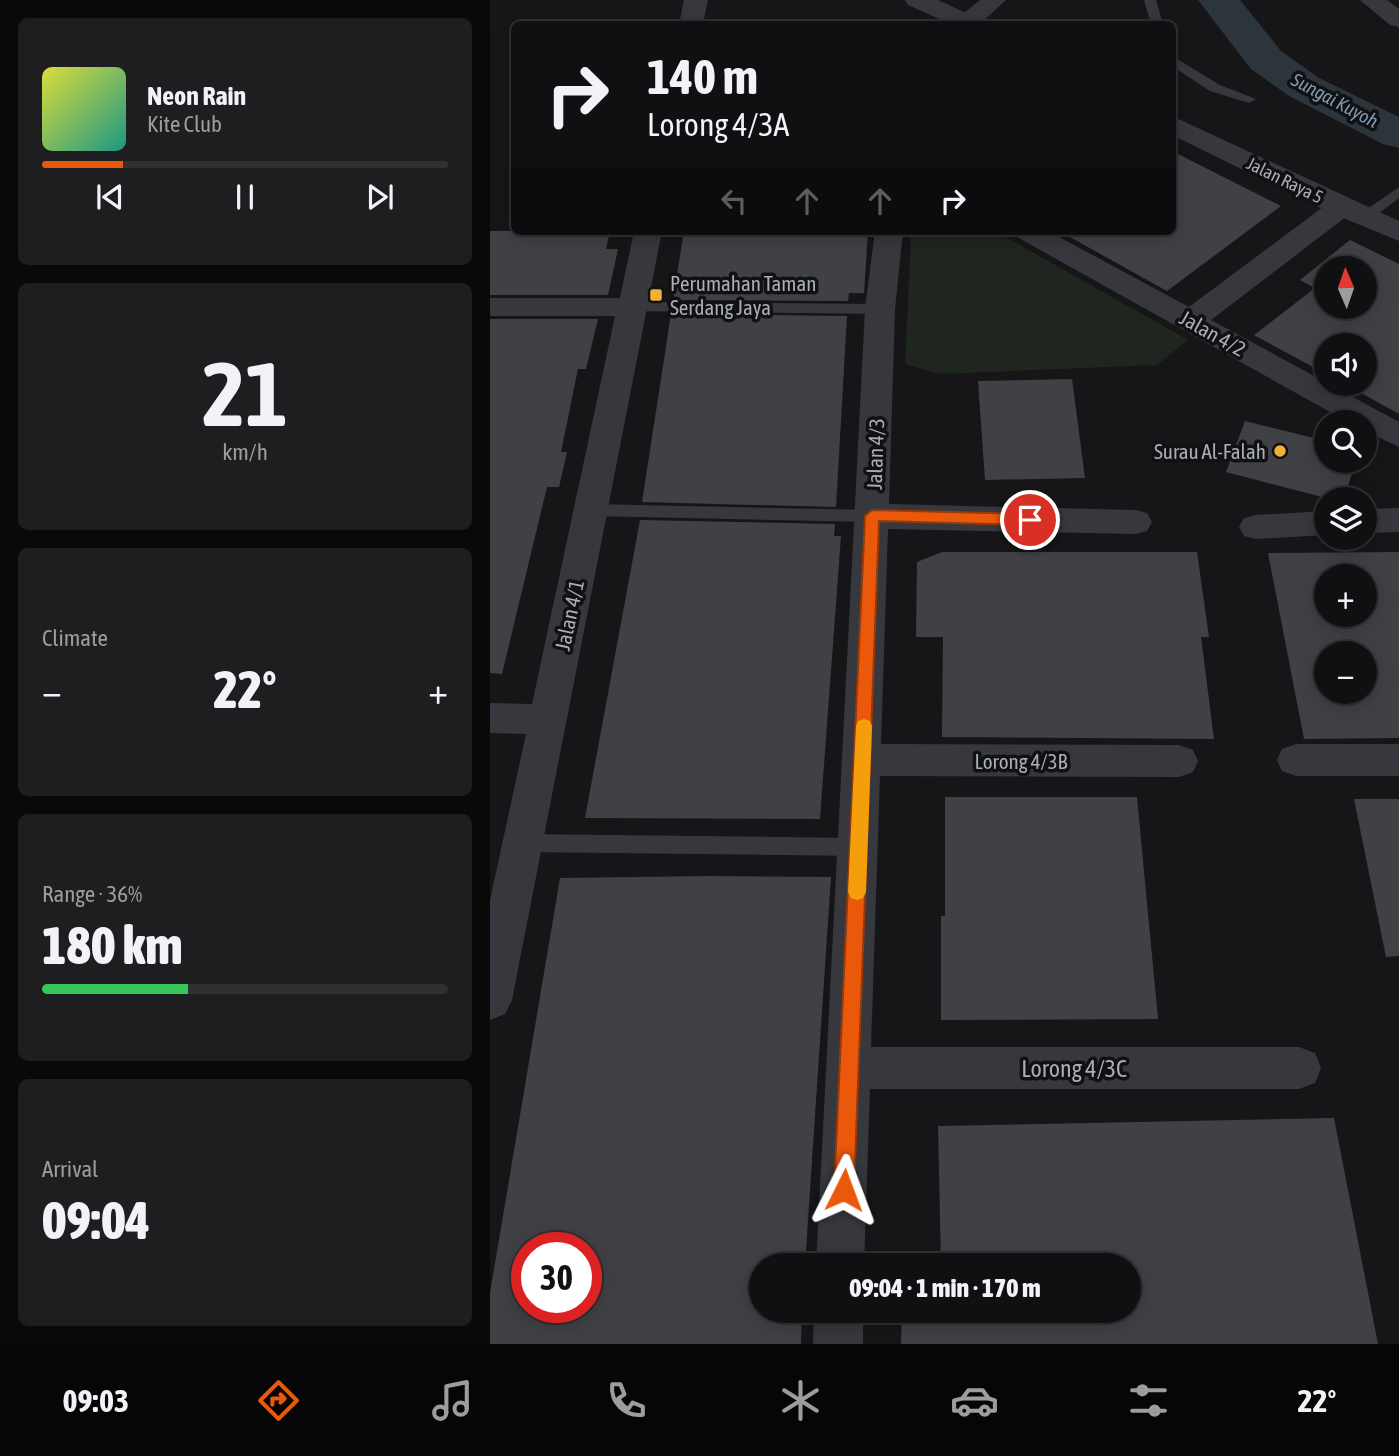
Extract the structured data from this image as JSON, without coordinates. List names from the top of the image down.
{
  "streets": {
    "street": [
      "Jalan Raya 5",
      "Jalan 4/2",
      "Jalan 4/3",
      "Jalan 4/1",
      "Lorong 4/3B",
      "Lorong 4/3C"
    ]
  },
  "crossings": [
    ["Jalan 4/3", "Lorong 4/3B"],
    ["Jalan 4/3", "Lorong 4/3C"]
  ],
  "water": ["Sungai Kuyoh"],
  "places": {
    "transit": ["Perumahan Taman Serdang Jaya"],
    "other": ["Surau Al-Falah"]
  },
  "north": "top",
  "page": {
    "turn": ["140 m", "Lorong 4/3A"],
    "song": ["Neon Rain", "Kite Club"],
    "map_buttons": ["+", "−"],
    "tile": [
      ["21", "km/h"],
      "Climate",
      ["Range · 36%", "180 km"],
      ["Arrival", "09:04"]
    ],
    "heat": ["−", "22°", "+"],
    "limit": "30",
    "trip": "09:04 · 1 min · 170 m",
    "tabs": ["09:03", "22°"]
  }
}
